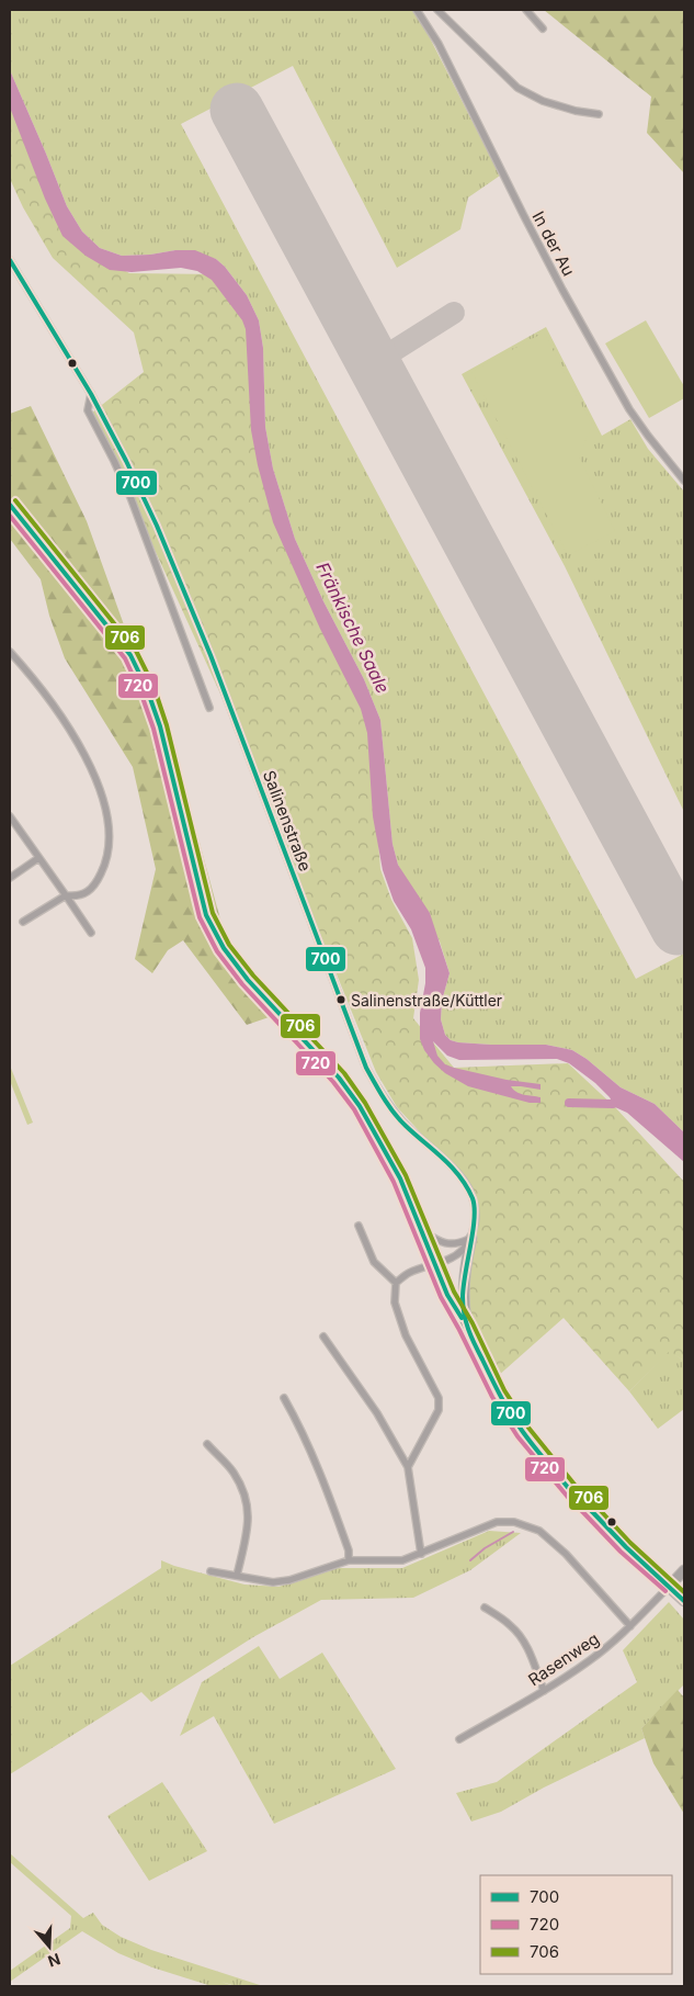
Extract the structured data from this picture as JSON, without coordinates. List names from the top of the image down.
{
  "streets": {
    "street": ["In der Au", "Salinenstraße", "Rasenweg"]
  },
  "water": ["Fränkische Saale"],
  "places": ["Salinenstraße/Küttler"],
  "lines": ["transit line 700", "transit line 706", "transit line 720"],
  "legend": ["700", "720", "706"],
  "north": "bottom"
}
